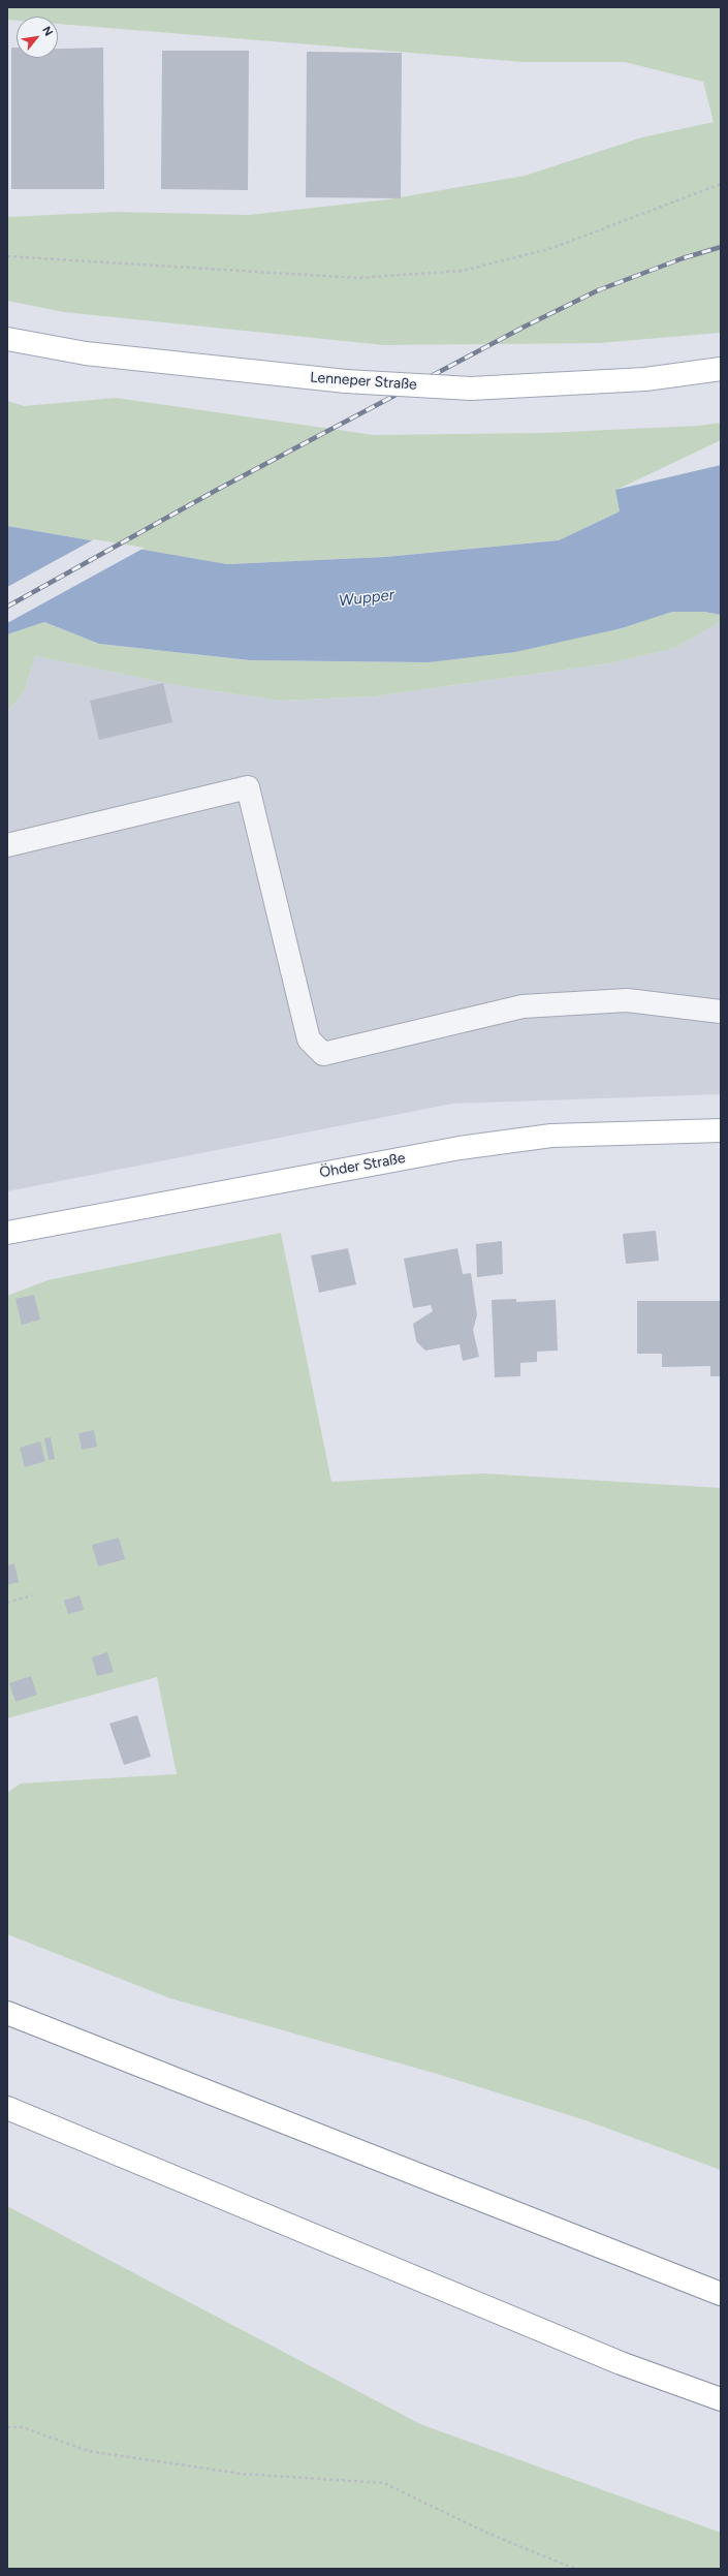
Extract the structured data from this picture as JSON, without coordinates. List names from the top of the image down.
{
  "streets": {
    "main road": ["Lenneper Straße", "Öhder Straße"]
  },
  "water": ["Wupper"],
  "north": "top right"
}
